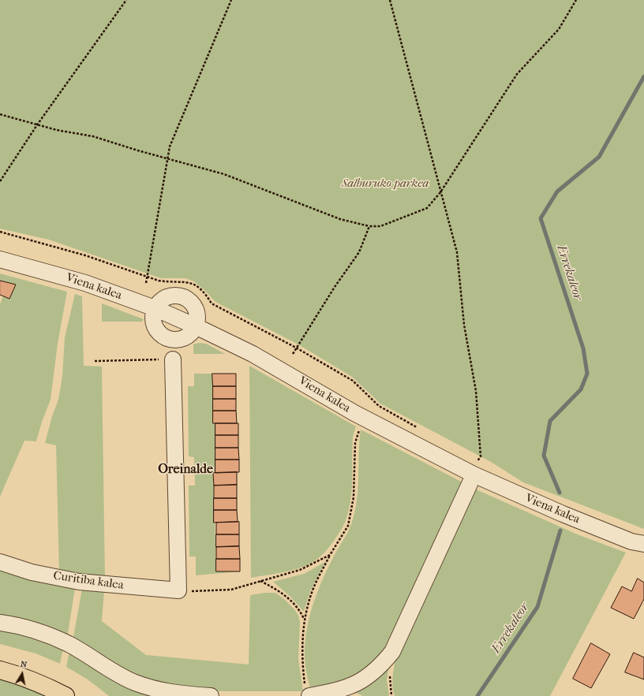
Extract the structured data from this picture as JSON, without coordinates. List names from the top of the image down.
{
  "streets": {
    "street": ["Viena kalea", "Curitiba kalea"]
  },
  "districts": ["Oreinalde"],
  "water": ["Errekaleor"],
  "parks": ["Salburuko parkea"],
  "north": "top"
}
